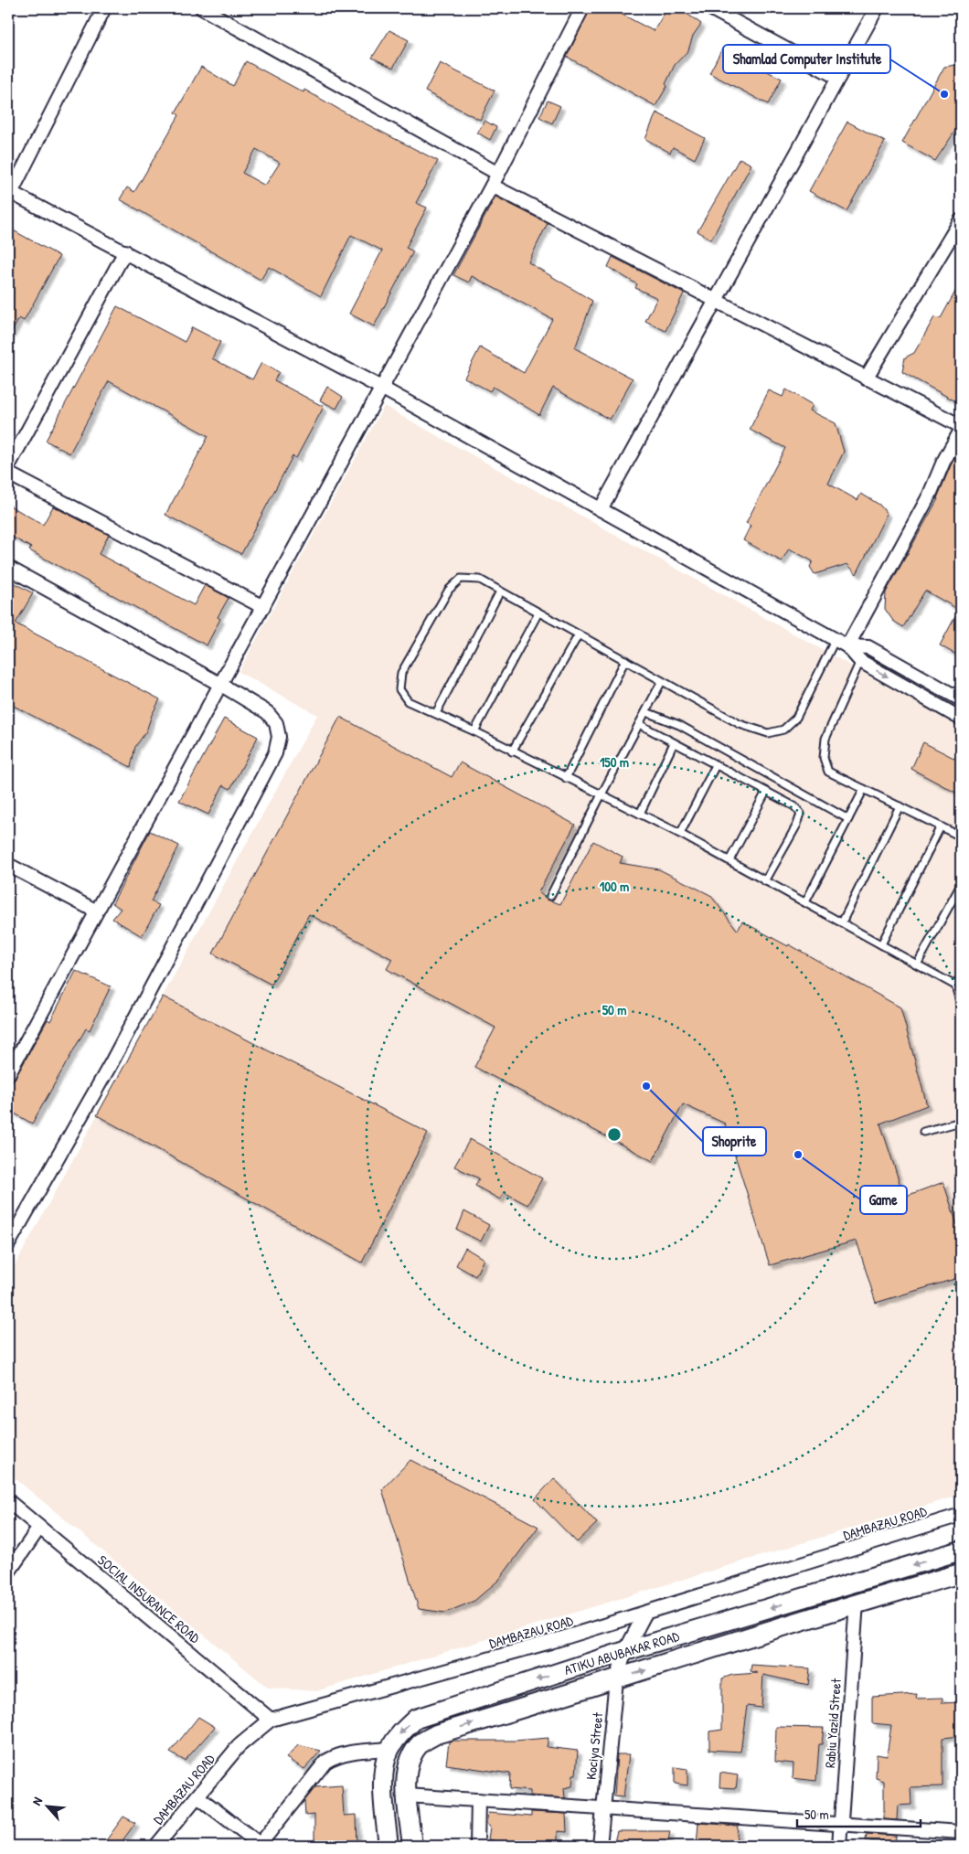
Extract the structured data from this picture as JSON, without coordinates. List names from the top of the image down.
{
  "streets": {
    "street": [
      "DAMBAZAU ROAD",
      "SOCIAL INSURANCE ROAD",
      "ATIKU ABUBAKAR ROAD",
      "Rabiu Yazid Street",
      "Kociya Street"
    ]
  },
  "crossings": [
    ["DAMBAZAU ROAD", "SOCIAL INSURANCE ROAD"],
    ["DAMBAZAU ROAD", "Kociya Street"],
    ["ATIKU ABUBAKAR ROAD", "Kociya Street"]
  ],
  "places": ["Shamlad Computer Institute", "Shoprite", "Game"],
  "scale_bar": "50 m",
  "north": "top left",
  "rings": ["150 m", "100 m", "50 m"]
}
